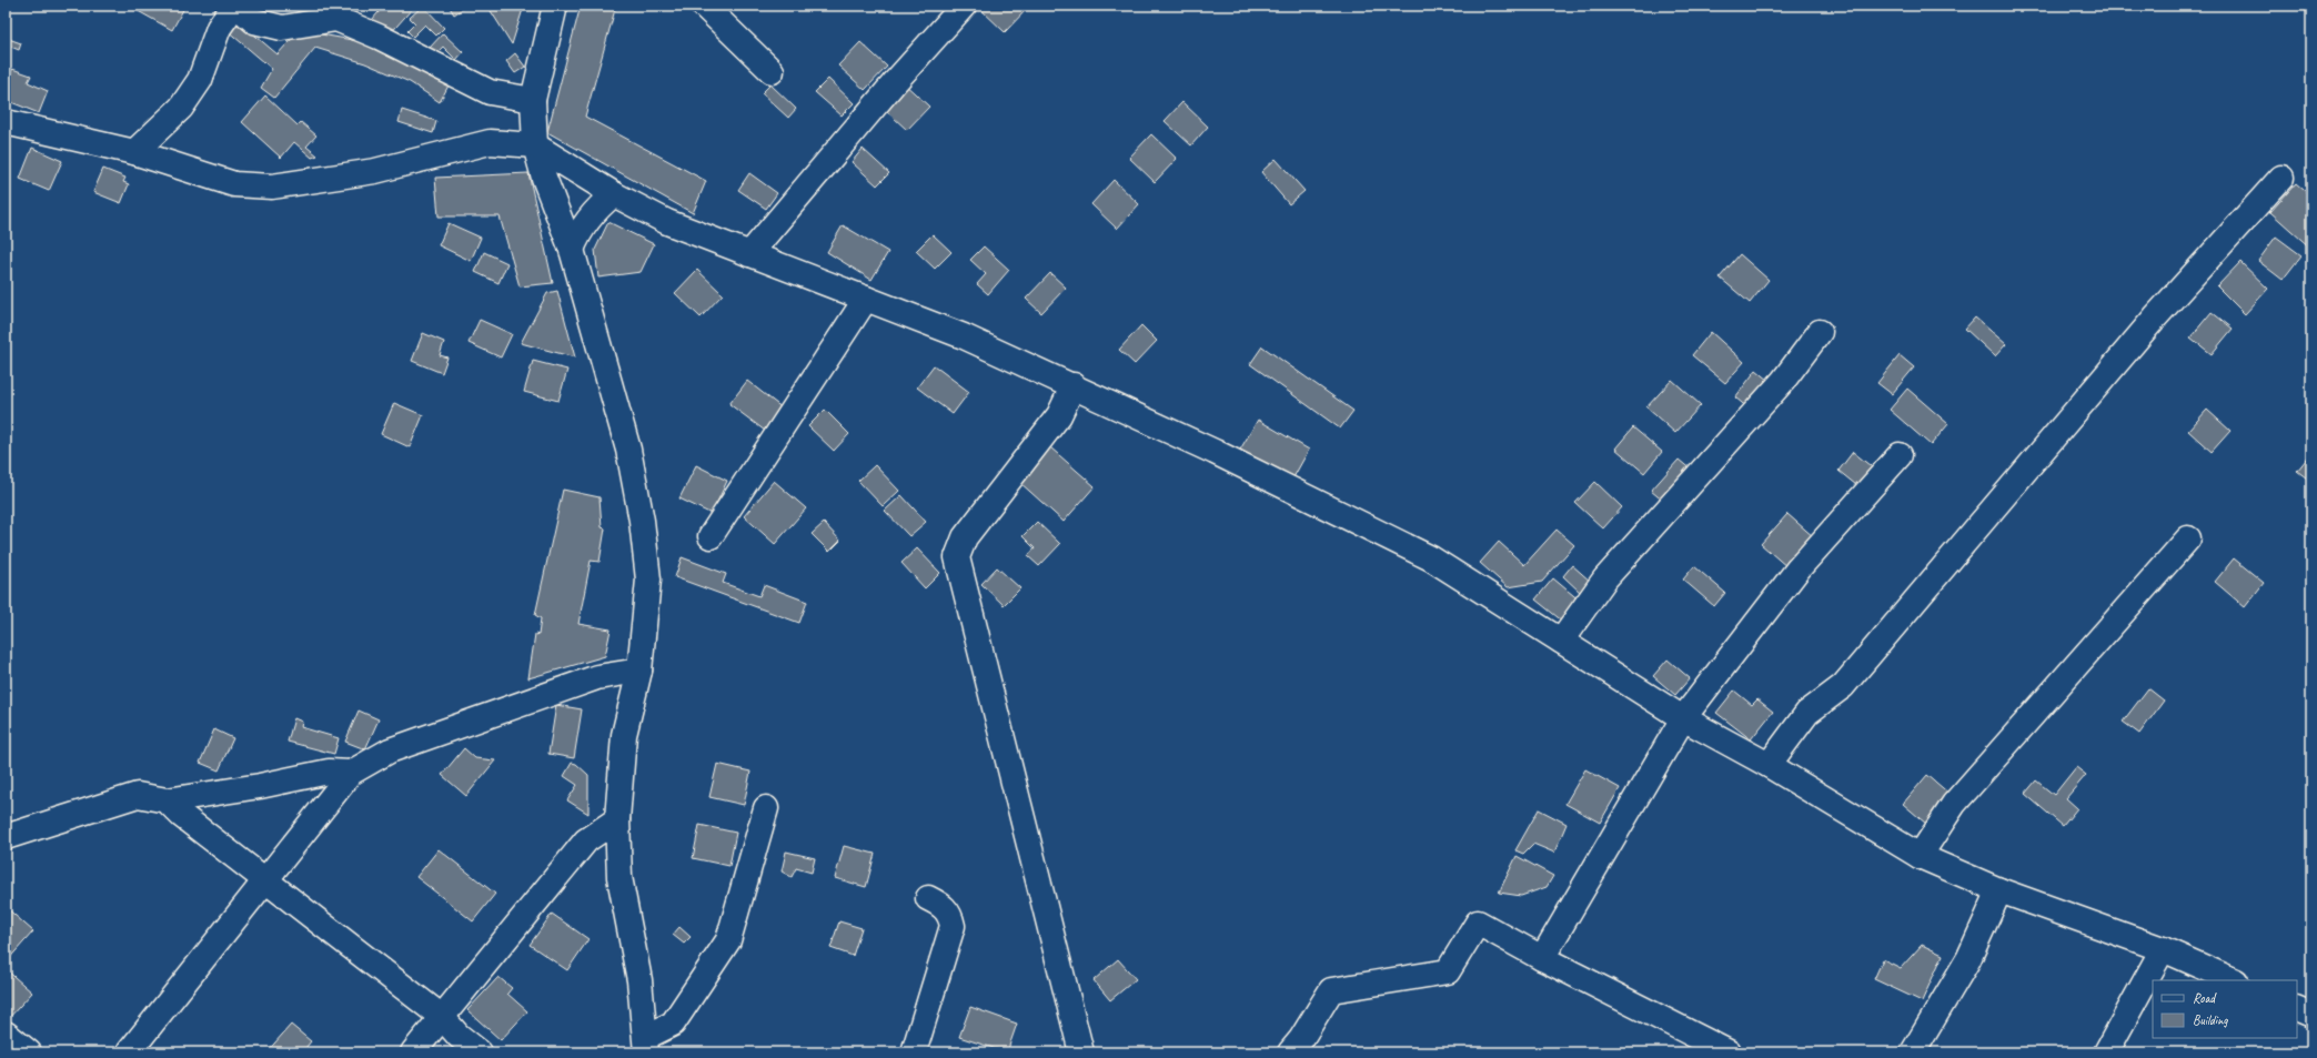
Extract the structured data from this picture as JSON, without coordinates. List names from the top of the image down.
{
  "legend": ["Road", "Building"]
}
